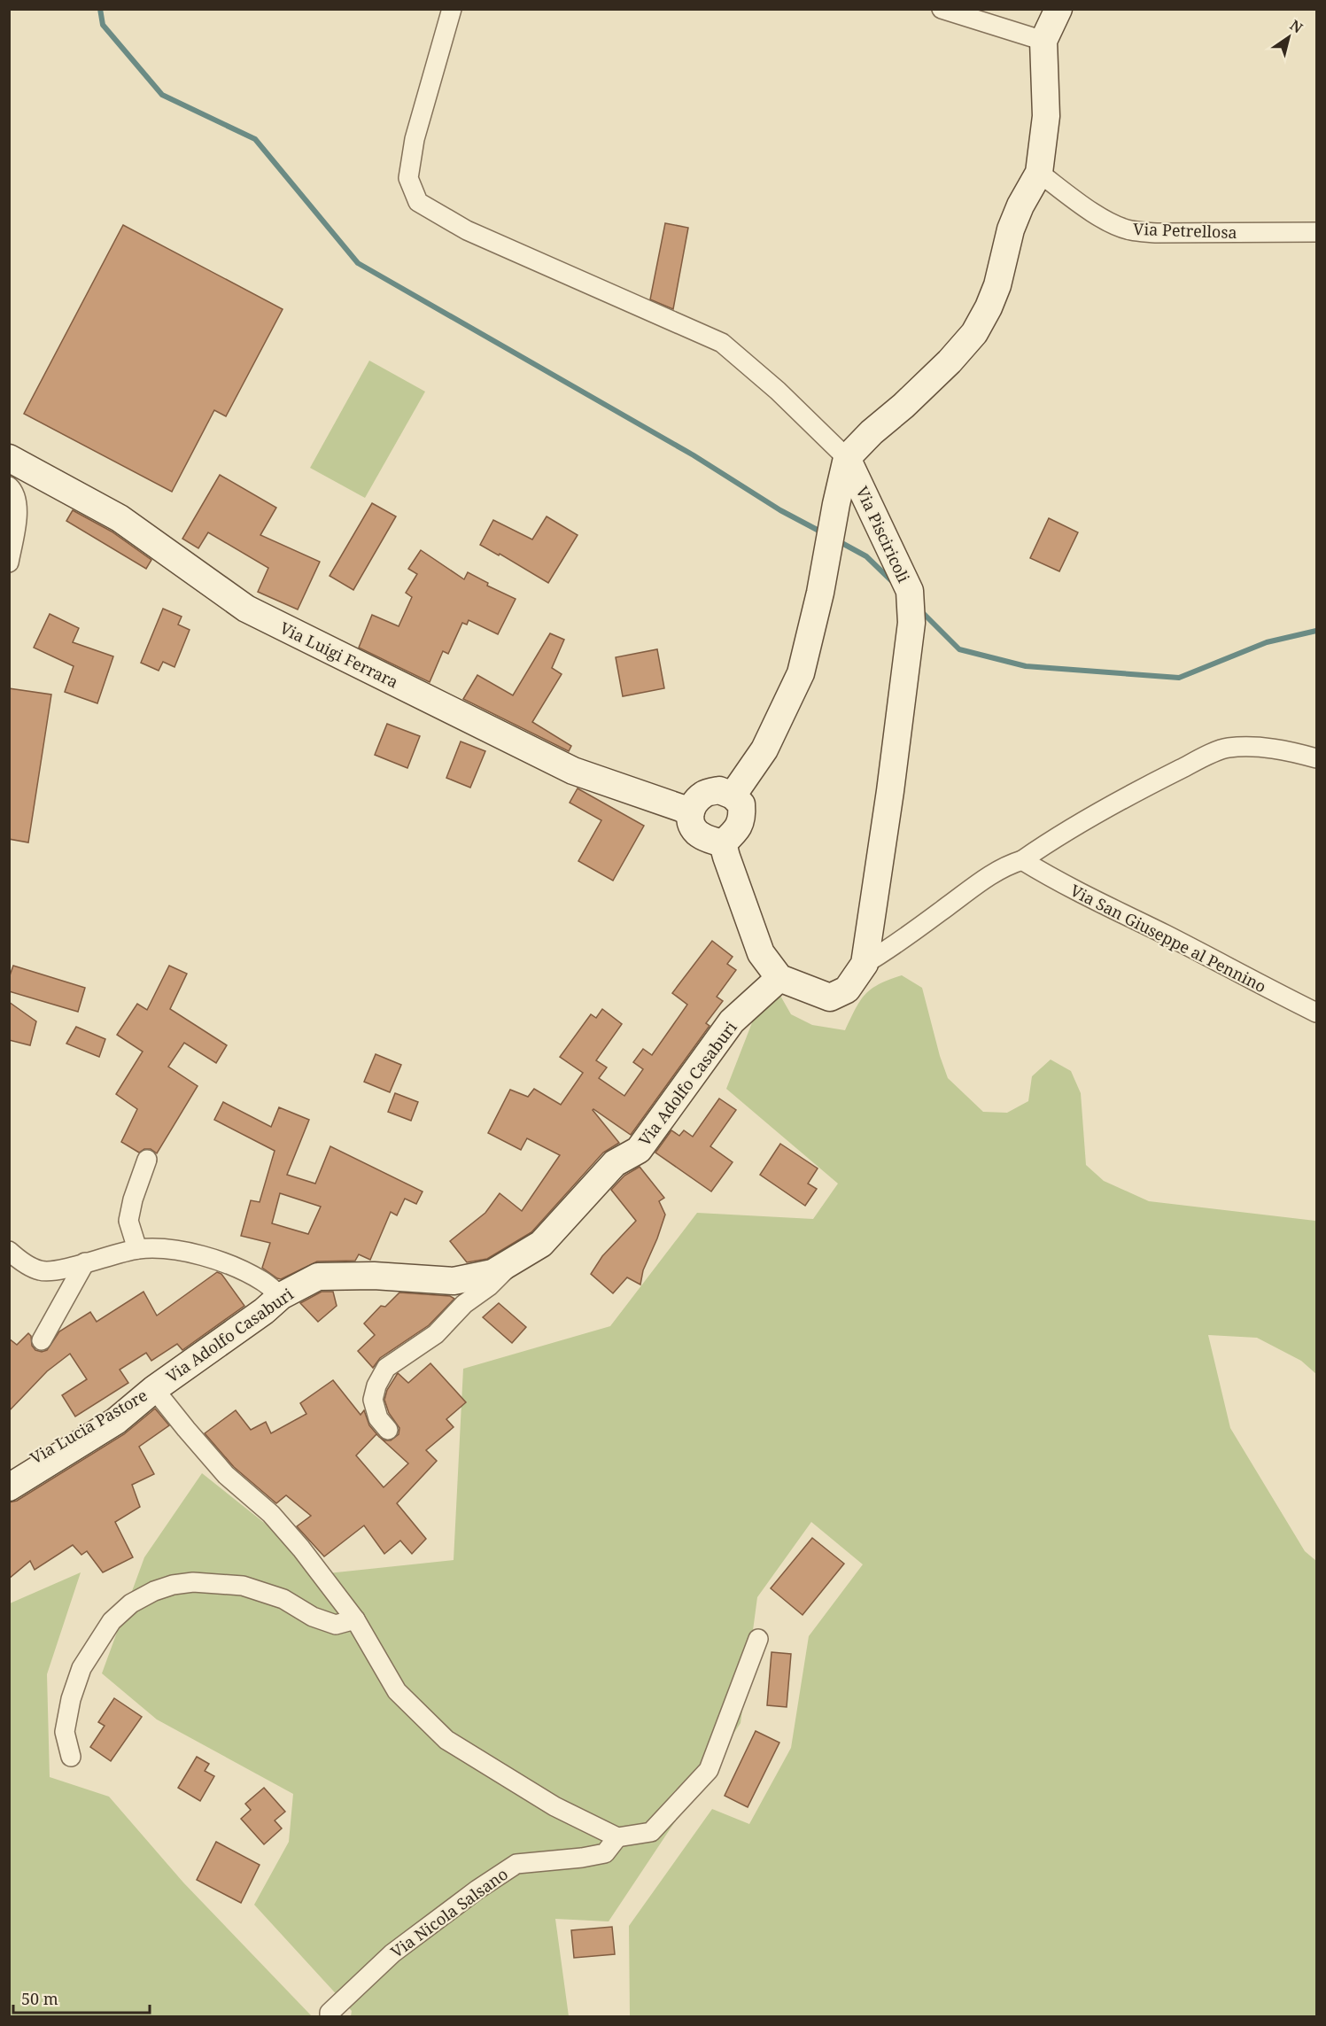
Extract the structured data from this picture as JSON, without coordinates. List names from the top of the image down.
{
  "streets": {
    "street": [
      "Via Petrellosa",
      "Via Pisciricoli",
      "Via Luigi Ferrara",
      "Via San Giuseppe al Pennino",
      "Via Adolfo Casaburi",
      "Via Lucia Pastore",
      "Via Nicola Salsano"
    ]
  },
  "crossings": [
    ["Via Adolfo Casaburi", "Via Lucia Pastore"]
  ],
  "scale_bar": "50 m",
  "north": "top right"
}
